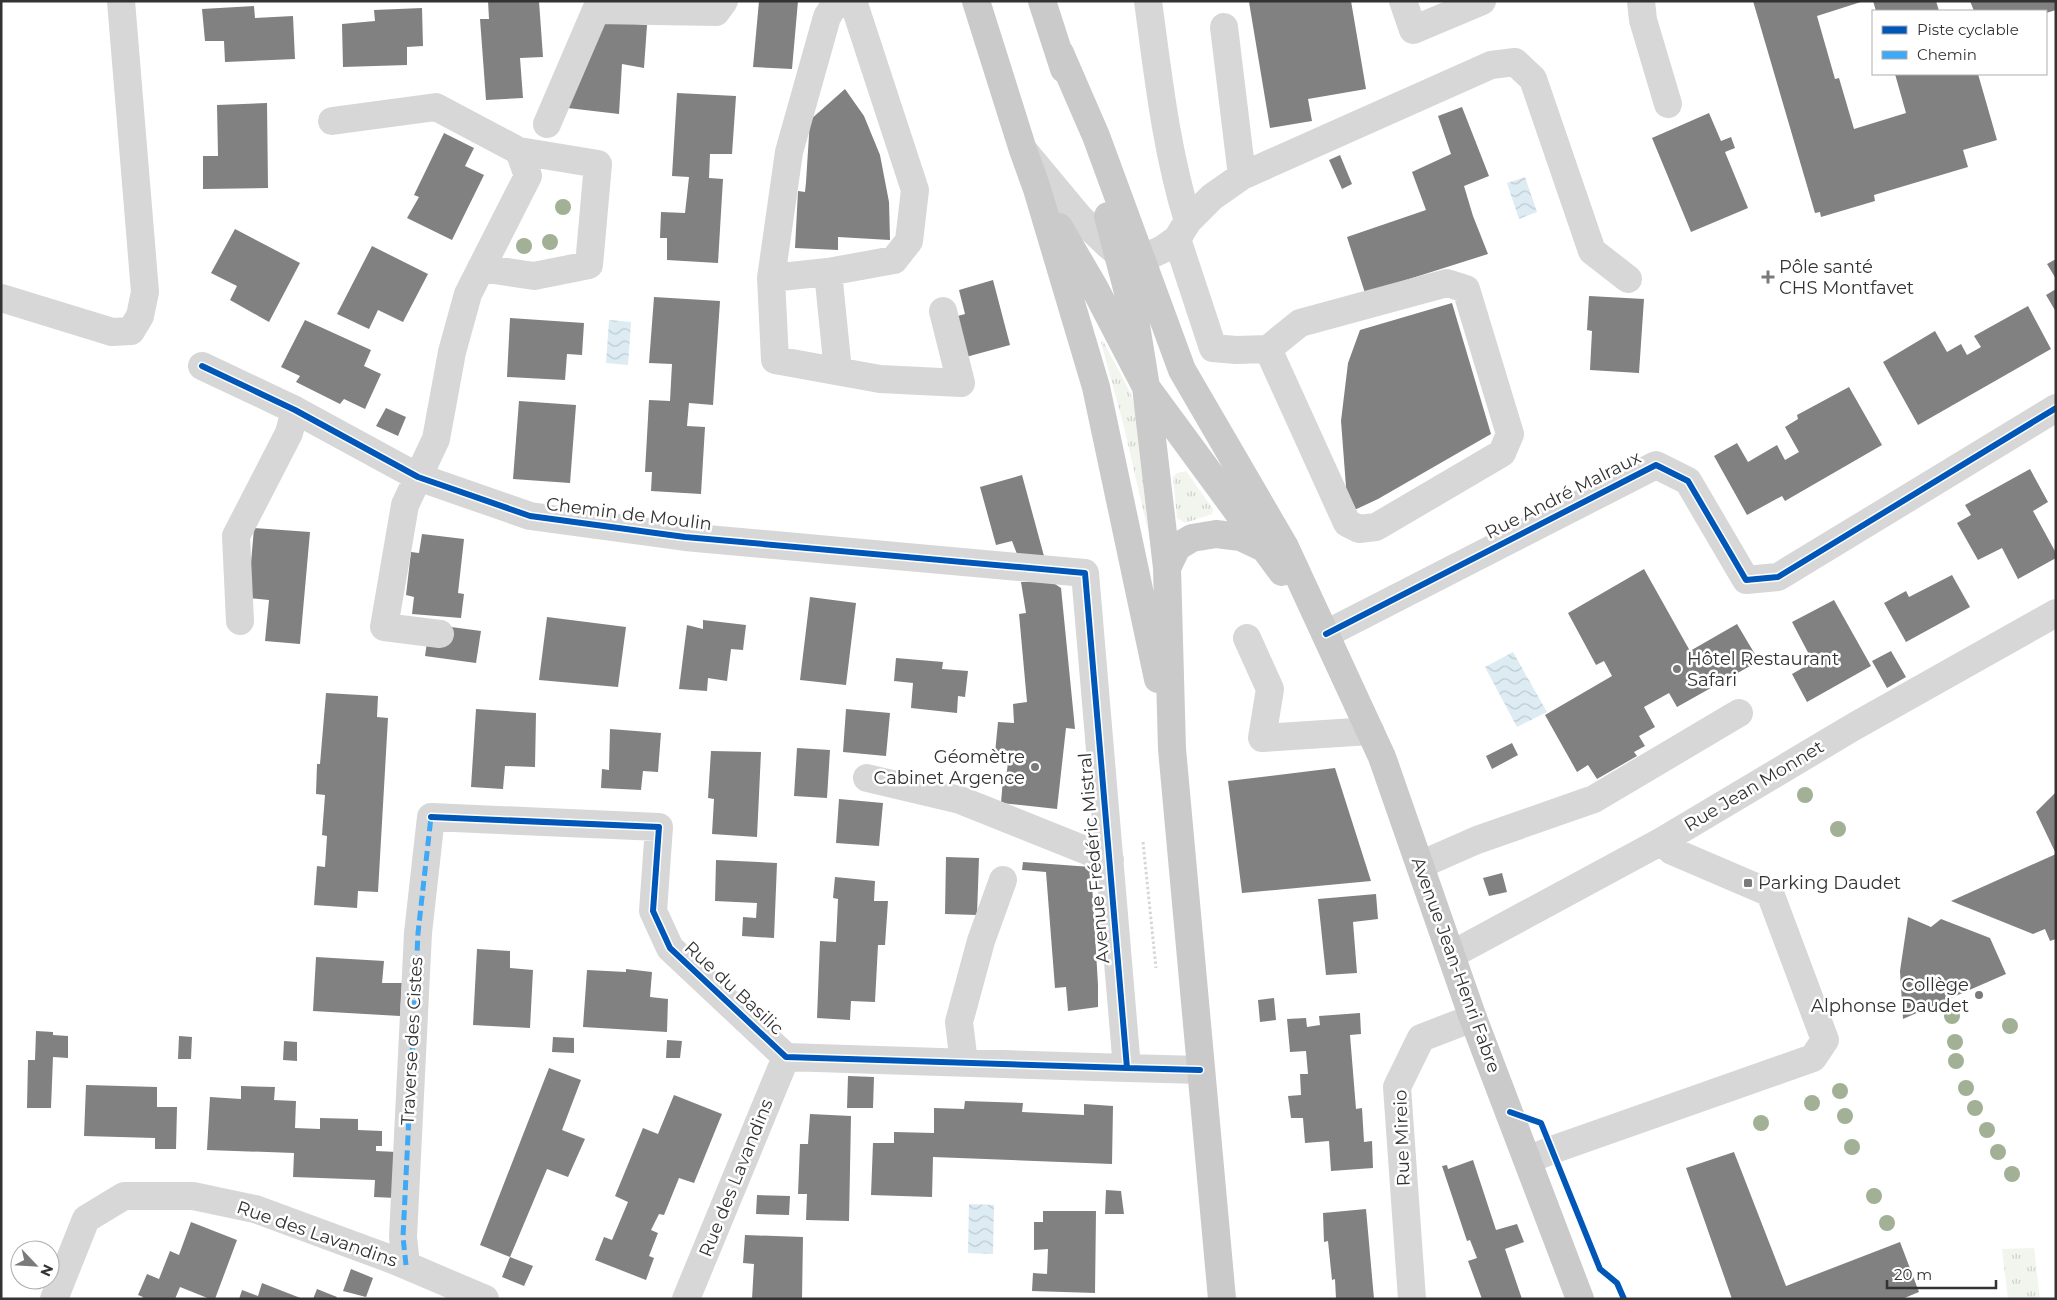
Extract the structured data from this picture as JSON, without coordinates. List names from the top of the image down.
{
  "streets": {
    "main road": ["Avenue Jean-Henri Fabre"],
    "street": [
      "Rue André Malraux",
      "Chemin de Moulin",
      "Rue Jean Monnet",
      "Avenue Frédéric Mistral",
      "Rue du Basilic",
      "Traverse des Cistes",
      "Rue Mireio",
      "Rue des Lavandins"
    ]
  },
  "crossings": [
    ["Rue André Malraux", "Avenue Jean-Henri Fabre"],
    ["Chemin de Moulin", "Avenue Frédéric Mistral"],
    ["Rue Jean Monnet", "Avenue Jean-Henri Fabre"],
    ["Avenue Frédéric Mistral", "Rue du Basilic"],
    ["Avenue Jean-Henri Fabre", "Rue Mireio"],
    ["Rue du Basilic", "Traverse des Cistes"],
    ["Rue du Basilic", "Rue des Lavandins"],
    ["Traverse des Cistes", "Rue des Lavandins"]
  ],
  "places": {
    "health": ["Pôle santé CHS Montfavet"],
    "other": ["Hôtel Restaurant Safari", "Géomètre Cabinet Argence", "Collège Alphonse Daudet"],
    "transit": ["Parking Daudet"]
  },
  "legend": ["Piste cyclable", "Chemin"],
  "scale_bar": "20 m",
  "north": "bottom right"
}
